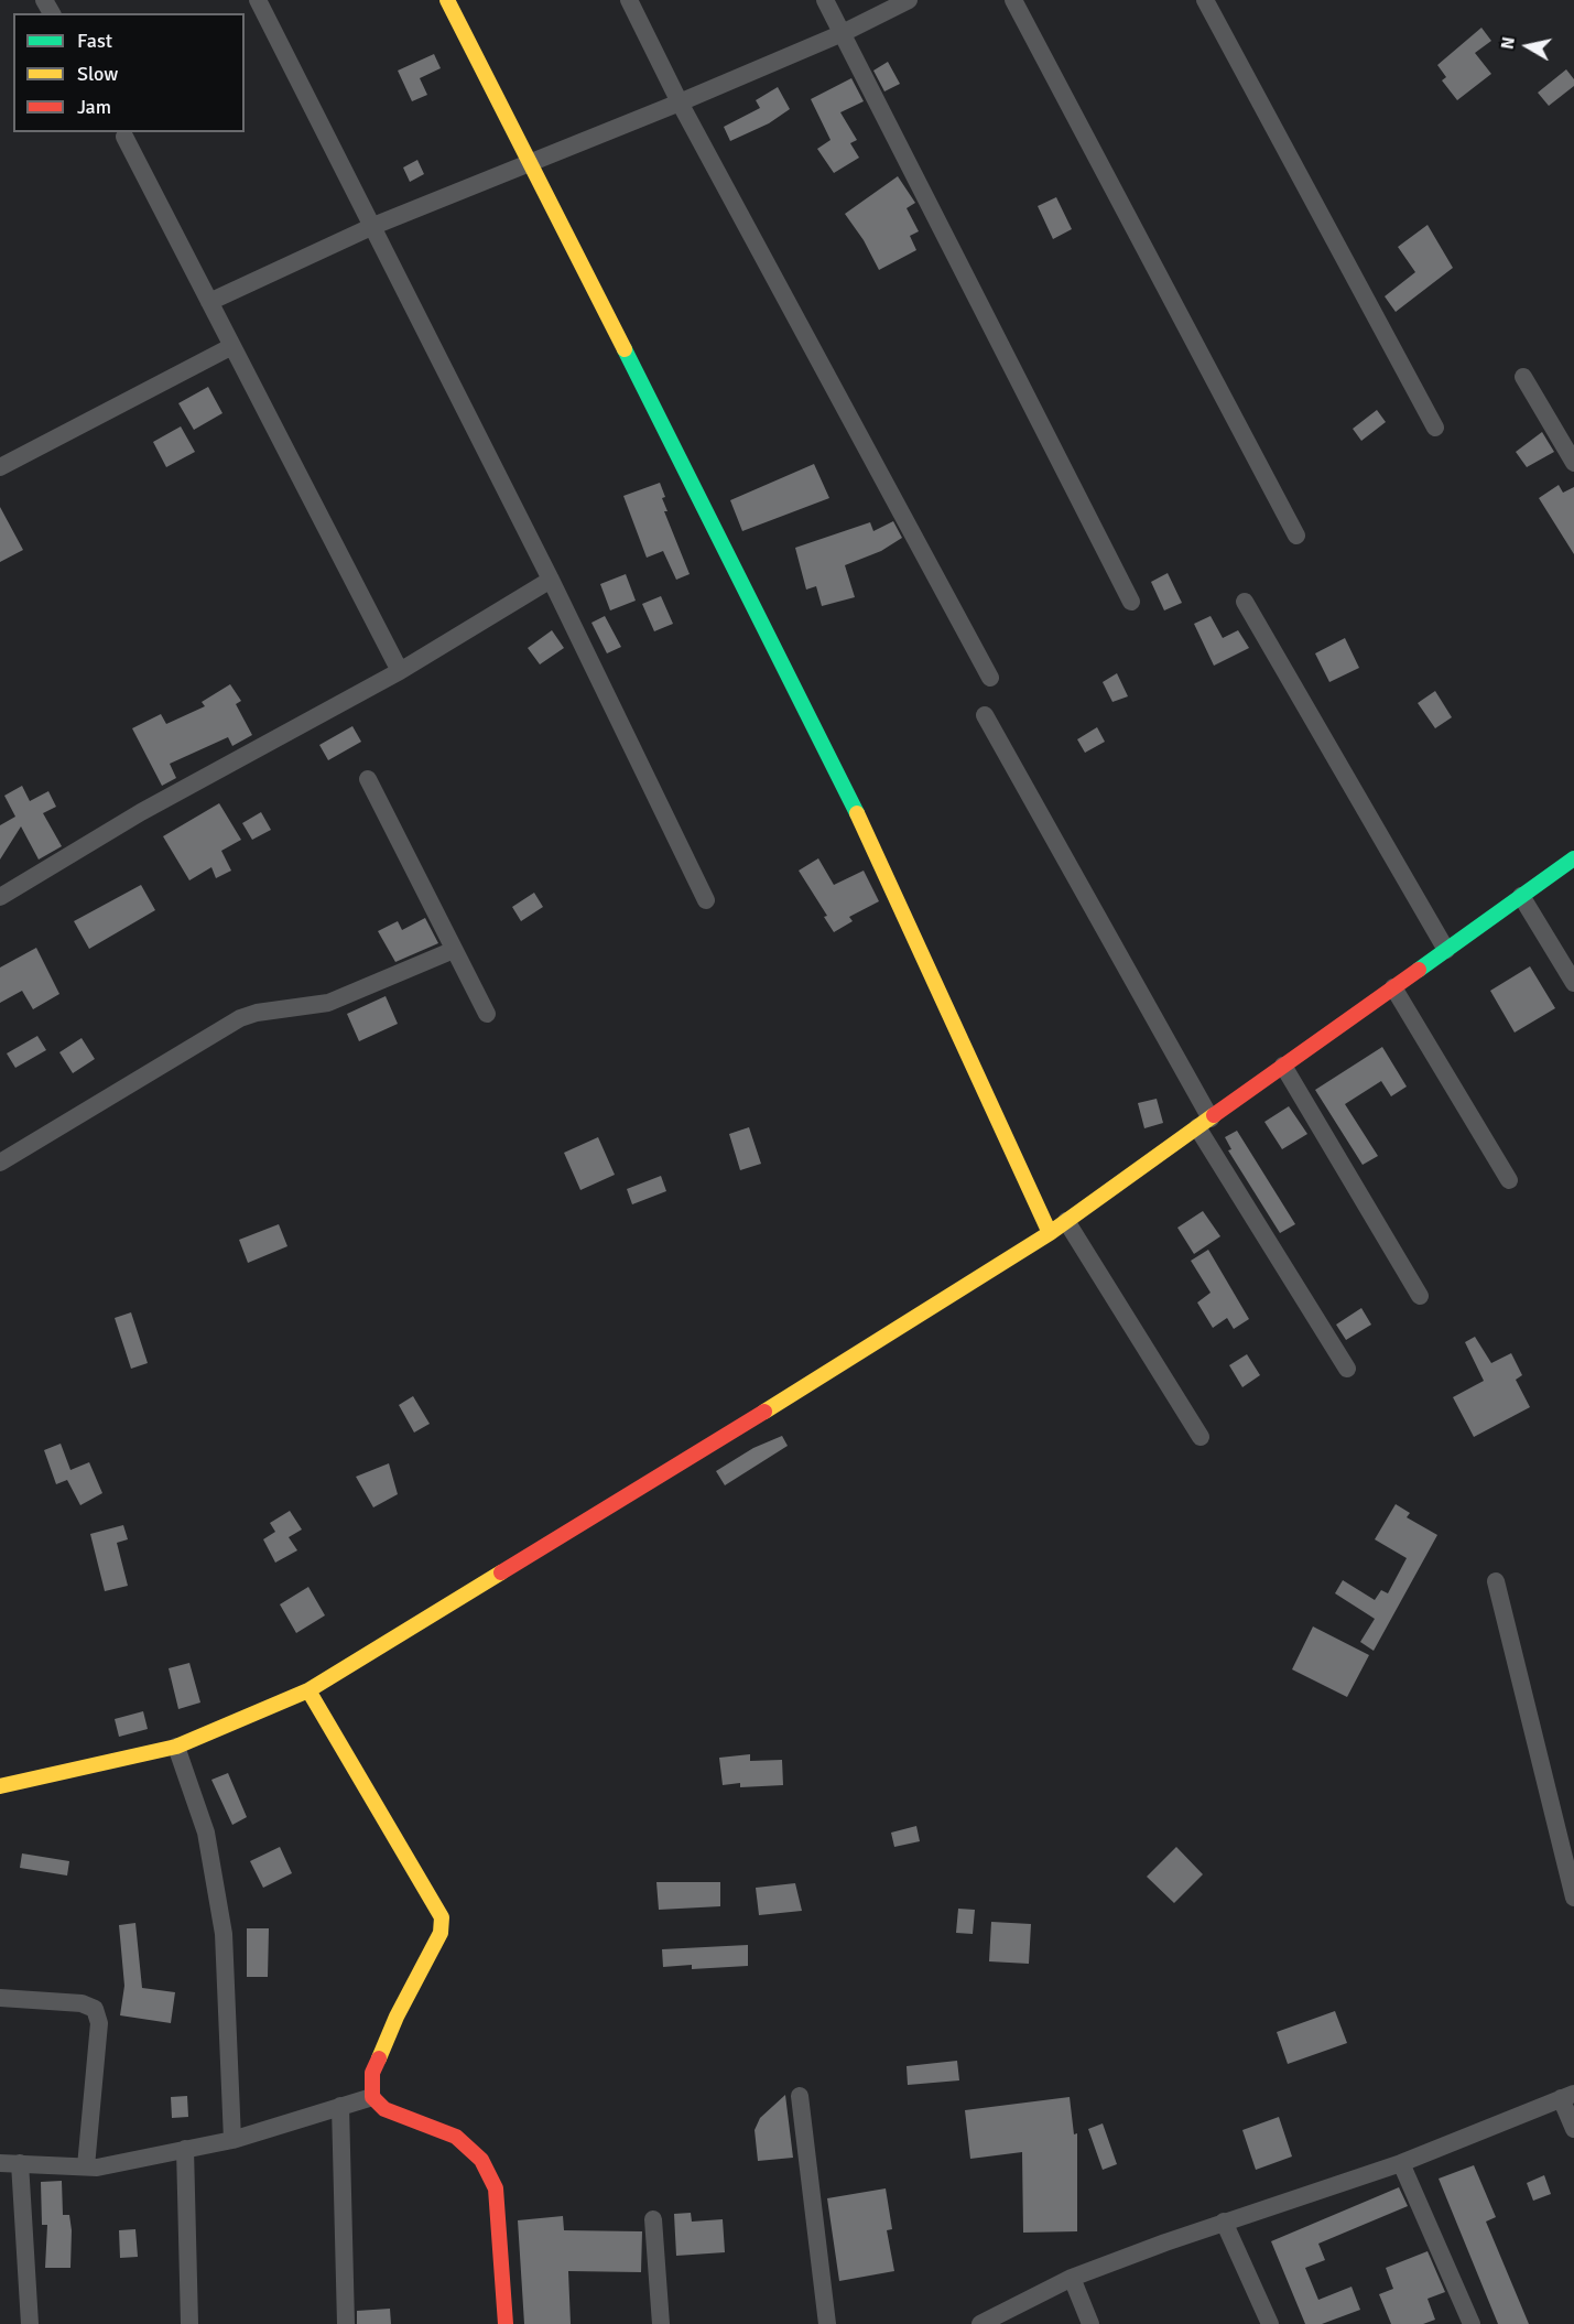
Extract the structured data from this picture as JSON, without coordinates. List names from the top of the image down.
{
  "legend": ["Fast", "Slow", "Jam"],
  "north": "left"
}
